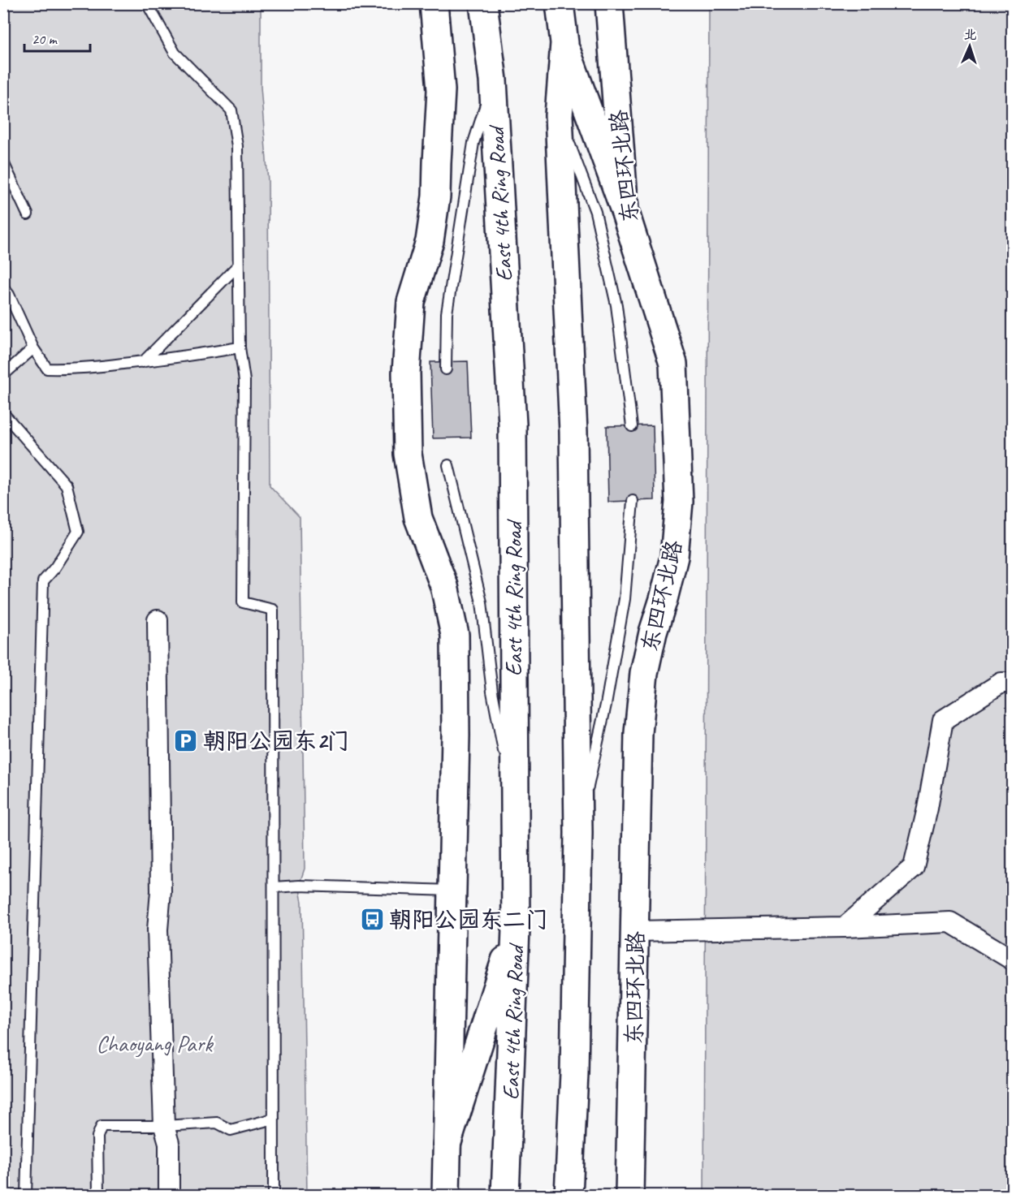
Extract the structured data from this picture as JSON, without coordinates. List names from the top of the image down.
{
  "streets": {
    "main road": ["东四环北路", "East 4th Ring Road"]
  },
  "parks": ["Chaoyang Park"],
  "places": {
    "parking": ["朝阳公园东2门"],
    "bus stop": ["朝阳公园东二门"]
  },
  "scale_bar": "20 m",
  "north": "top"
}
